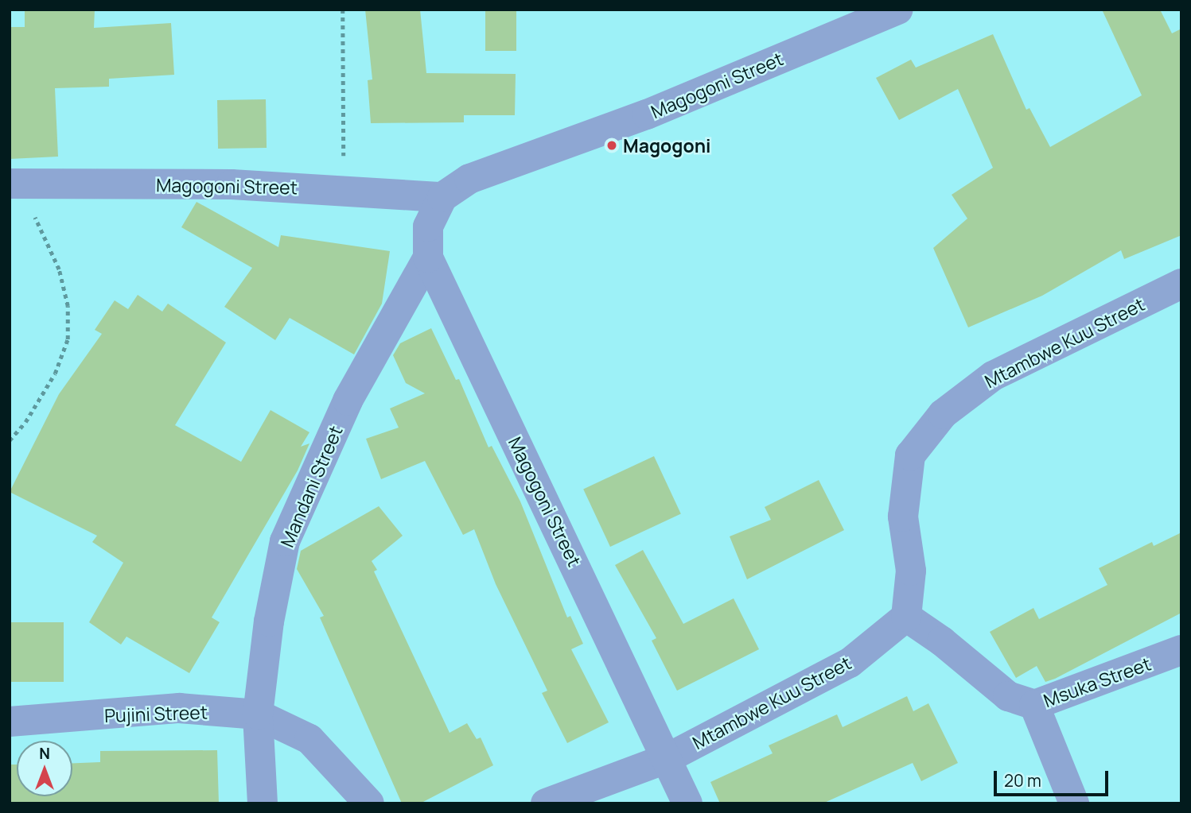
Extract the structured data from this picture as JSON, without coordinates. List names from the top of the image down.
{
  "streets": {
    "street": [
      "Magogoni Street",
      "Mtambwe Kuu Street",
      "Mandani Street",
      "Msuka Street",
      "Pujini Street"
    ]
  },
  "crossings": [
    ["Magogoni Street", "Mtambwe Kuu Street"],
    ["Magogoni Street", "Mandani Street"],
    ["Mtambwe Kuu Street", "Msuka Street"],
    ["Mandani Street", "Pujini Street"]
  ],
  "places": ["Magogoni"],
  "scale_bar": "20 m",
  "north": "top"
}
